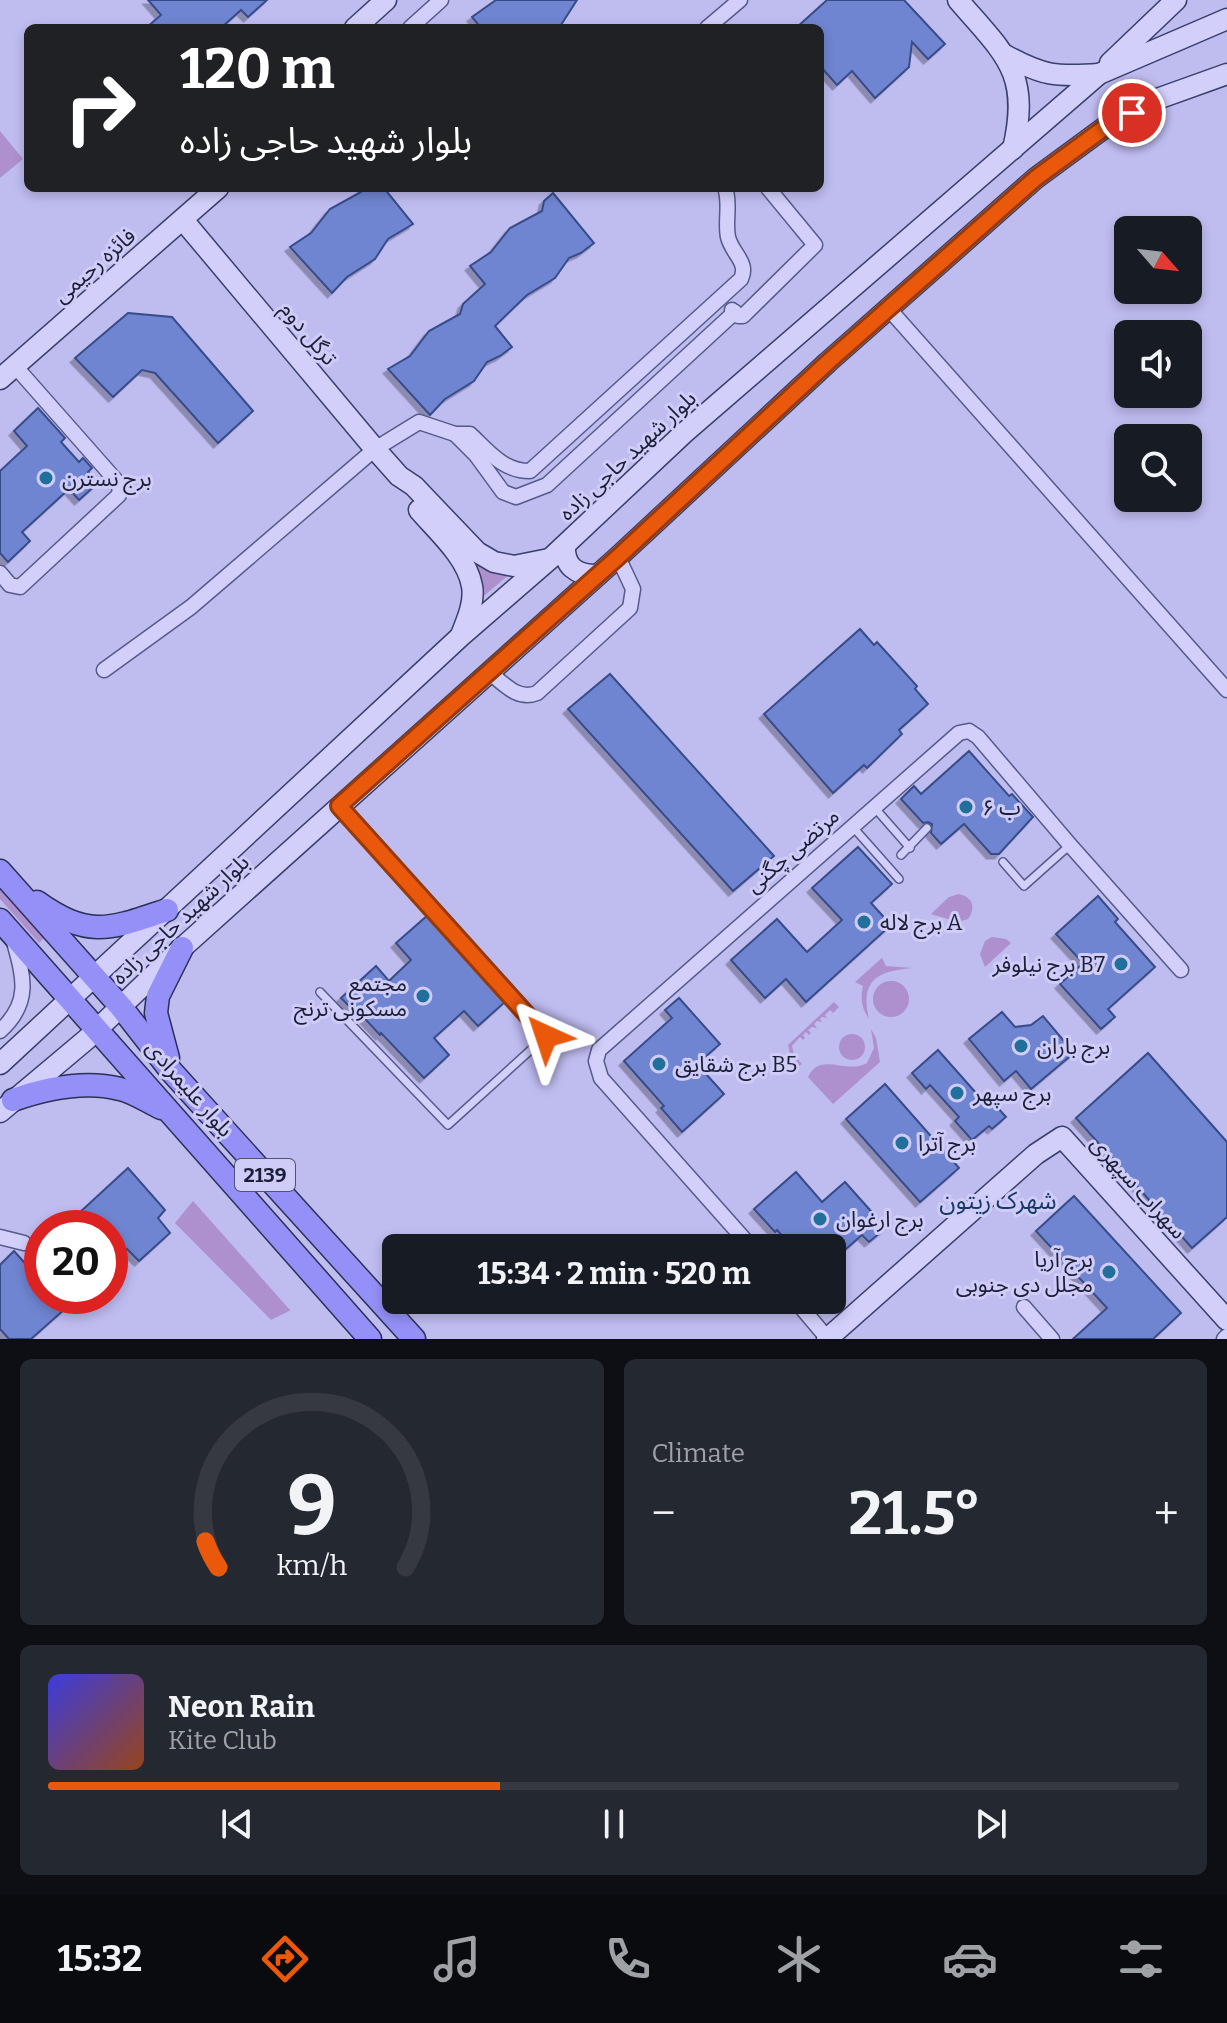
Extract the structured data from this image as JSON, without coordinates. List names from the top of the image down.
{
  "streets": {
    "main road": [
      "فائزه رحیمی",
      "ترگل دوم",
      "بلوار شهید حاجی زاده",
      "بلوار علیمرادی",
      "2139",
      "سهراب سپهری"
    ],
    "street": ["مرتضی چگنی"]
  },
  "crossings": [
    ["فائزه رحیمی", "ترگل دوم"],
    ["ترگل دوم", "بلوار شهید حاجی زاده"],
    ["بلوار شهید حاجی زاده", "بلوار علیمرادی"]
  ],
  "districts": ["شهرک زیتون"],
  "places": [
    "برج نسترن",
    "ب ۶",
    "برج لاله A",
    "برج نیلوفر B7",
    "مجتمع مسکونی ترنج",
    "برج باران",
    "برج شقایق B5",
    "برج سپهر",
    "برج آترا",
    "برج ارغوان",
    "برج آریا مجلل دی جنوبی"
  ],
  "north": "bottom right",
  "page": {
    "turn": ["120 m", "بلوار شهید حاجی زاده"],
    "limit": "20",
    "trip": "15:34 · 2 min · 520 m",
    "tile": "Climate",
    "heat": ["−", "21.5°", "+"],
    "song": ["Neon Rain", "Kite Club"],
    "tabs": "15:32",
    "gauge": ["9", "km/h"]
  }
}
